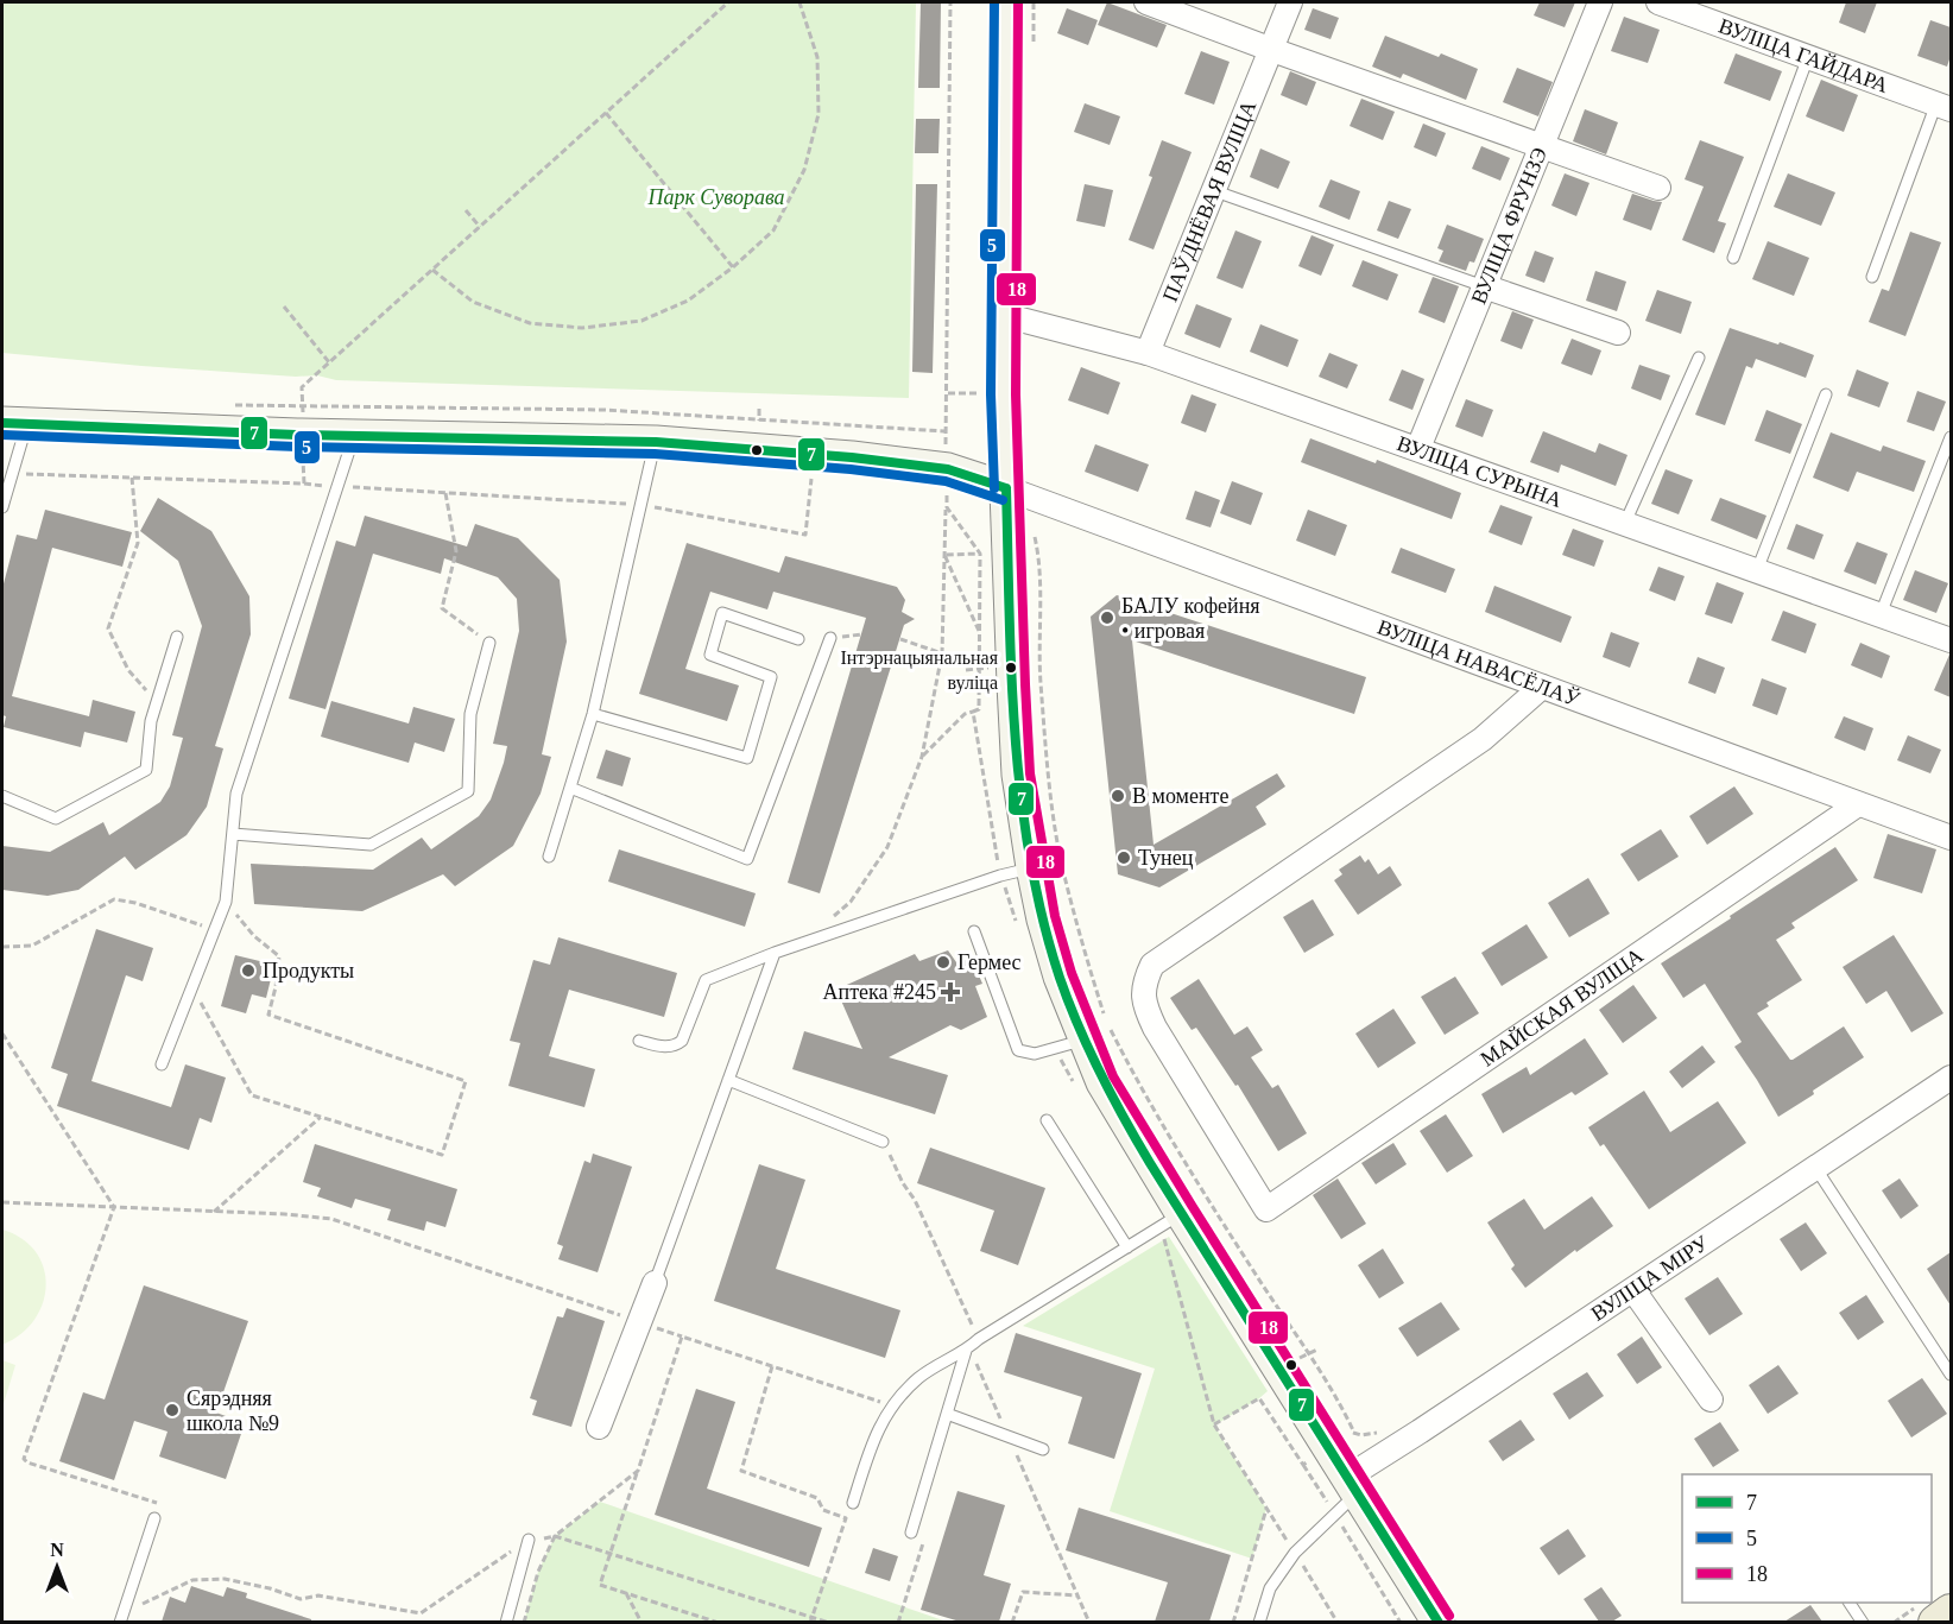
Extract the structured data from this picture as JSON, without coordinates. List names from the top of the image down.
{
  "streets": {
    "street": [
      "ВУЛІЦА ГАЙДАРА",
      "ПАЎДНЁВАЯ ВУЛІЦА",
      "ВУЛІЦА ФРУНЗЭ",
      "ВУЛІЦА СУРЫНА",
      "ВУЛІЦА НАВАСЁЛАЎ",
      "МАЙСКАЯ ВУЛІЦА",
      "ВУЛІЦА МІРУ"
    ]
  },
  "crossings": [
    ["ПАЎДНЁВАЯ ВУЛІЦА", "ВУЛІЦА СУРЫНА"],
    ["ВУЛІЦА ФРУНЗЭ", "ВУЛІЦА СУРЫНА"],
    ["ВУЛІЦА НАВАСЁЛАЎ", "МАЙСКАЯ ВУЛІЦА"]
  ],
  "parks": ["Парк Суворава"],
  "places": {
    "other": [
      "БАЛУ кофейня • игровая",
      "Інтэрнацыянальная вуліца",
      "В моменте",
      "Тунец",
      "Гермес",
      "Продукты",
      "Сярэдняя школа №9"
    ],
    "health": ["Аптека #245"]
  },
  "lines": ["transit line 5", "transit line 18", "transit line 7"],
  "legend": ["7", "5", "18"],
  "north": "top"
}
